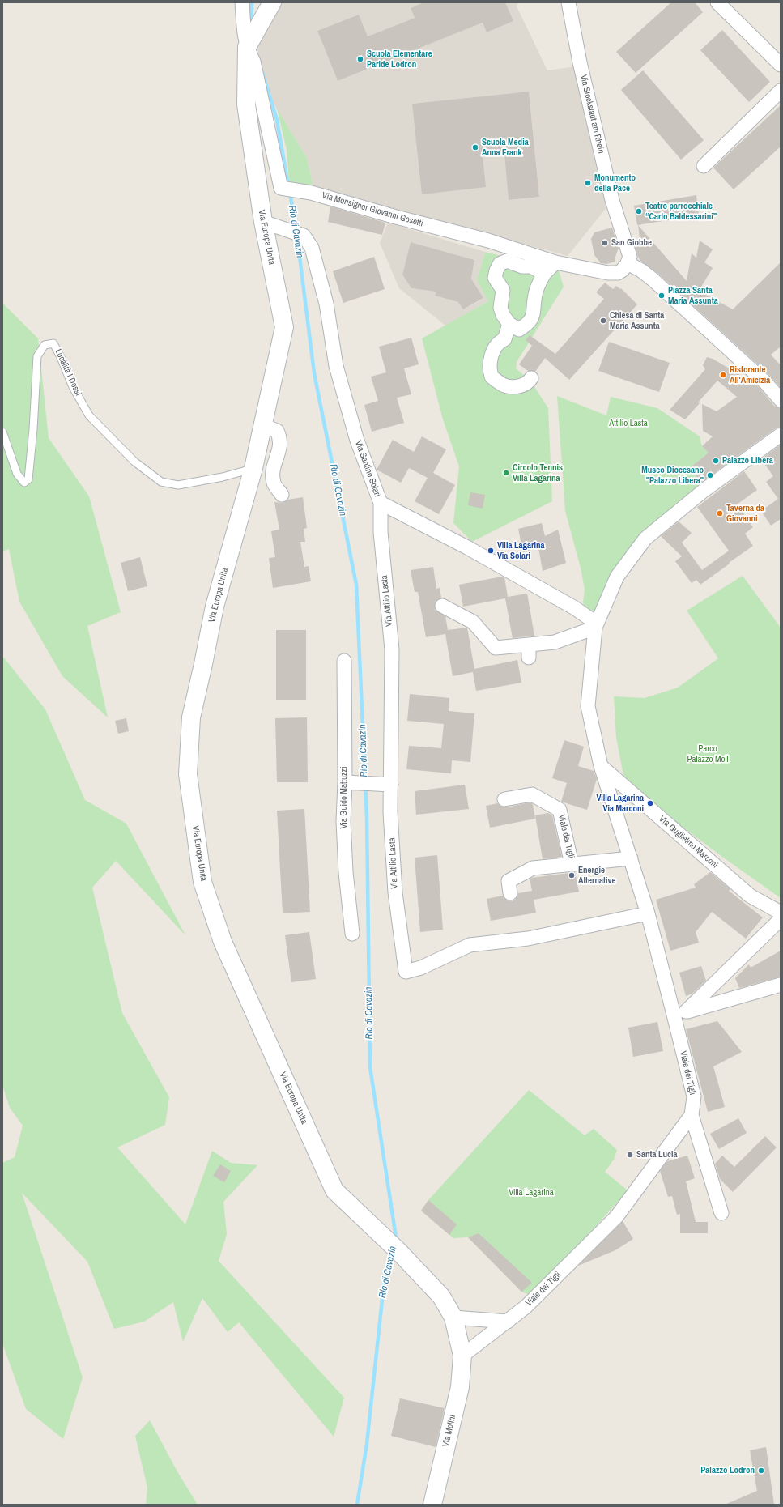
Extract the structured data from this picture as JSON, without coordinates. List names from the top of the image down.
{
  "streets": {
    "main road": ["Via Europa Unita", "Via Molini"],
    "street": [
      "Via Stockstadt am Rhein",
      "Via Monsignor Giovanni Gosetti",
      "Via Santino Solari",
      "Via Attilio Lasta",
      "Via Guido Mattuzzi",
      "Viale dei Tigli",
      "Via Guglielmo Marconi"
    ],
    "lane": ["Località I Dossi"]
  },
  "crossings": [
    ["Via Stockstadt am Rhein", "Via Monsignor Giovanni Gosetti"],
    ["Via Monsignor Giovanni Gosetti", "Via Europa Unita"],
    ["Via Europa Unita", "Località I Dossi"],
    ["Via Europa Unita", "Via Santino Solari"],
    ["Via Europa Unita", "Via Molini"],
    ["Via Santino Solari", "Via Attilio Lasta"],
    ["Via Santino Solari", "Viale dei Tigli"],
    ["Via Attilio Lasta", "Viale dei Tigli"],
    ["Viale dei Tigli", "Via Guglielmo Marconi"],
    ["Viale dei Tigli", "Via Molini"]
  ],
  "water": ["Rio di Cavazin"],
  "parks": ["Attilio Lasta", "Parco Palazzo Moll", "Villa Lagarina"],
  "places": [
    "Scuola Elementare Paride Lodron",
    "Scuola Media Anna Frank",
    "Monumento della Pace",
    "Teatro parrocchiale “Carlo Baldessarini”",
    "San Giobbe",
    "Piazza Santa Maria Assunta",
    "Chiesa di Santa Maria Assunta",
    "Ristorante All'Amicizia",
    "Palazzo Libera",
    "Circolo Tennis Villa Lagarina",
    "Museo Diocesano \"Palazzo Libera\"",
    "Taverna da Giovanni",
    "Villa Lagarina Via Solari",
    "Villa Lagarina Via Marconi",
    "Energie Alternative",
    "Santa Lucia",
    "Palazzo Lodron"
  ]
}
